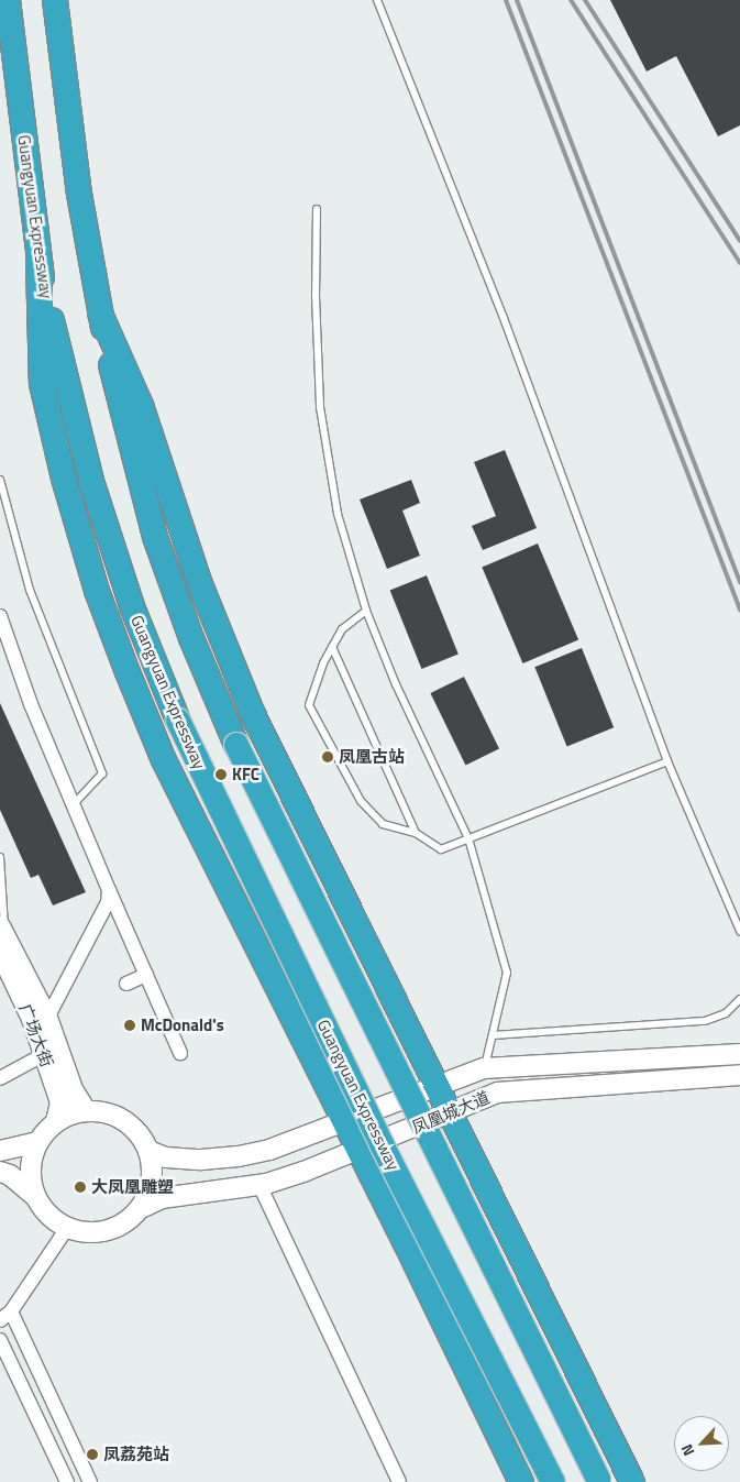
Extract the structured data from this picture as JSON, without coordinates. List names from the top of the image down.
{
  "streets": {
    "highway": ["Guangyuan Expressway"],
    "main road": ["广场大街", "凤凰城大道"]
  },
  "crossings": [
    ["广场大街", "凤凰城大道"]
  ],
  "places": [
    "凤凰古站",
    "KFC",
    "McDonald's",
    "大凤凰雕塑",
    "凤荔苑站"
  ],
  "north": "bottom left"
}
